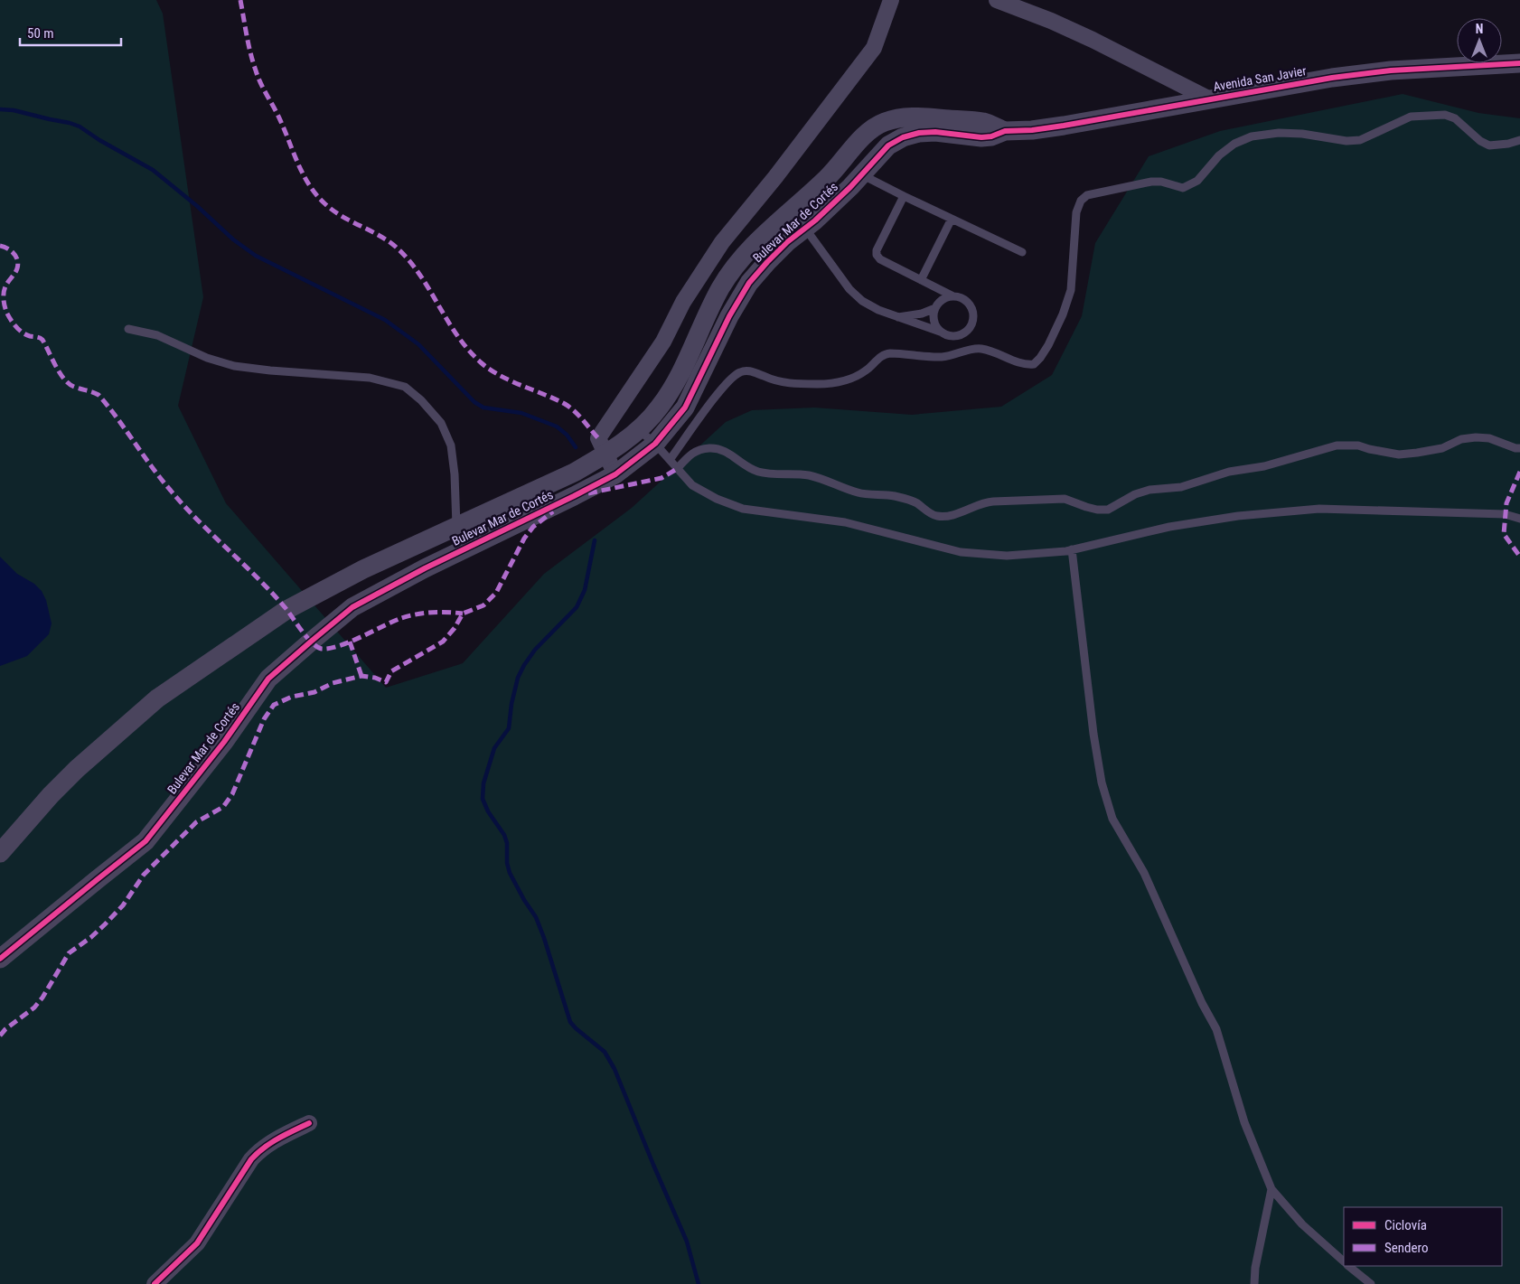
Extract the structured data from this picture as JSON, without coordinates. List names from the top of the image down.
{
  "streets": {
    "street": ["Avenida San Javier", "Bulevar Mar de Cortés"]
  },
  "crossings": [
    ["Avenida San Javier", "Bulevar Mar de Cortés"]
  ],
  "legend": ["Ciclovía", "Sendero"],
  "scale_bar": "50 m",
  "north": "top"
}
